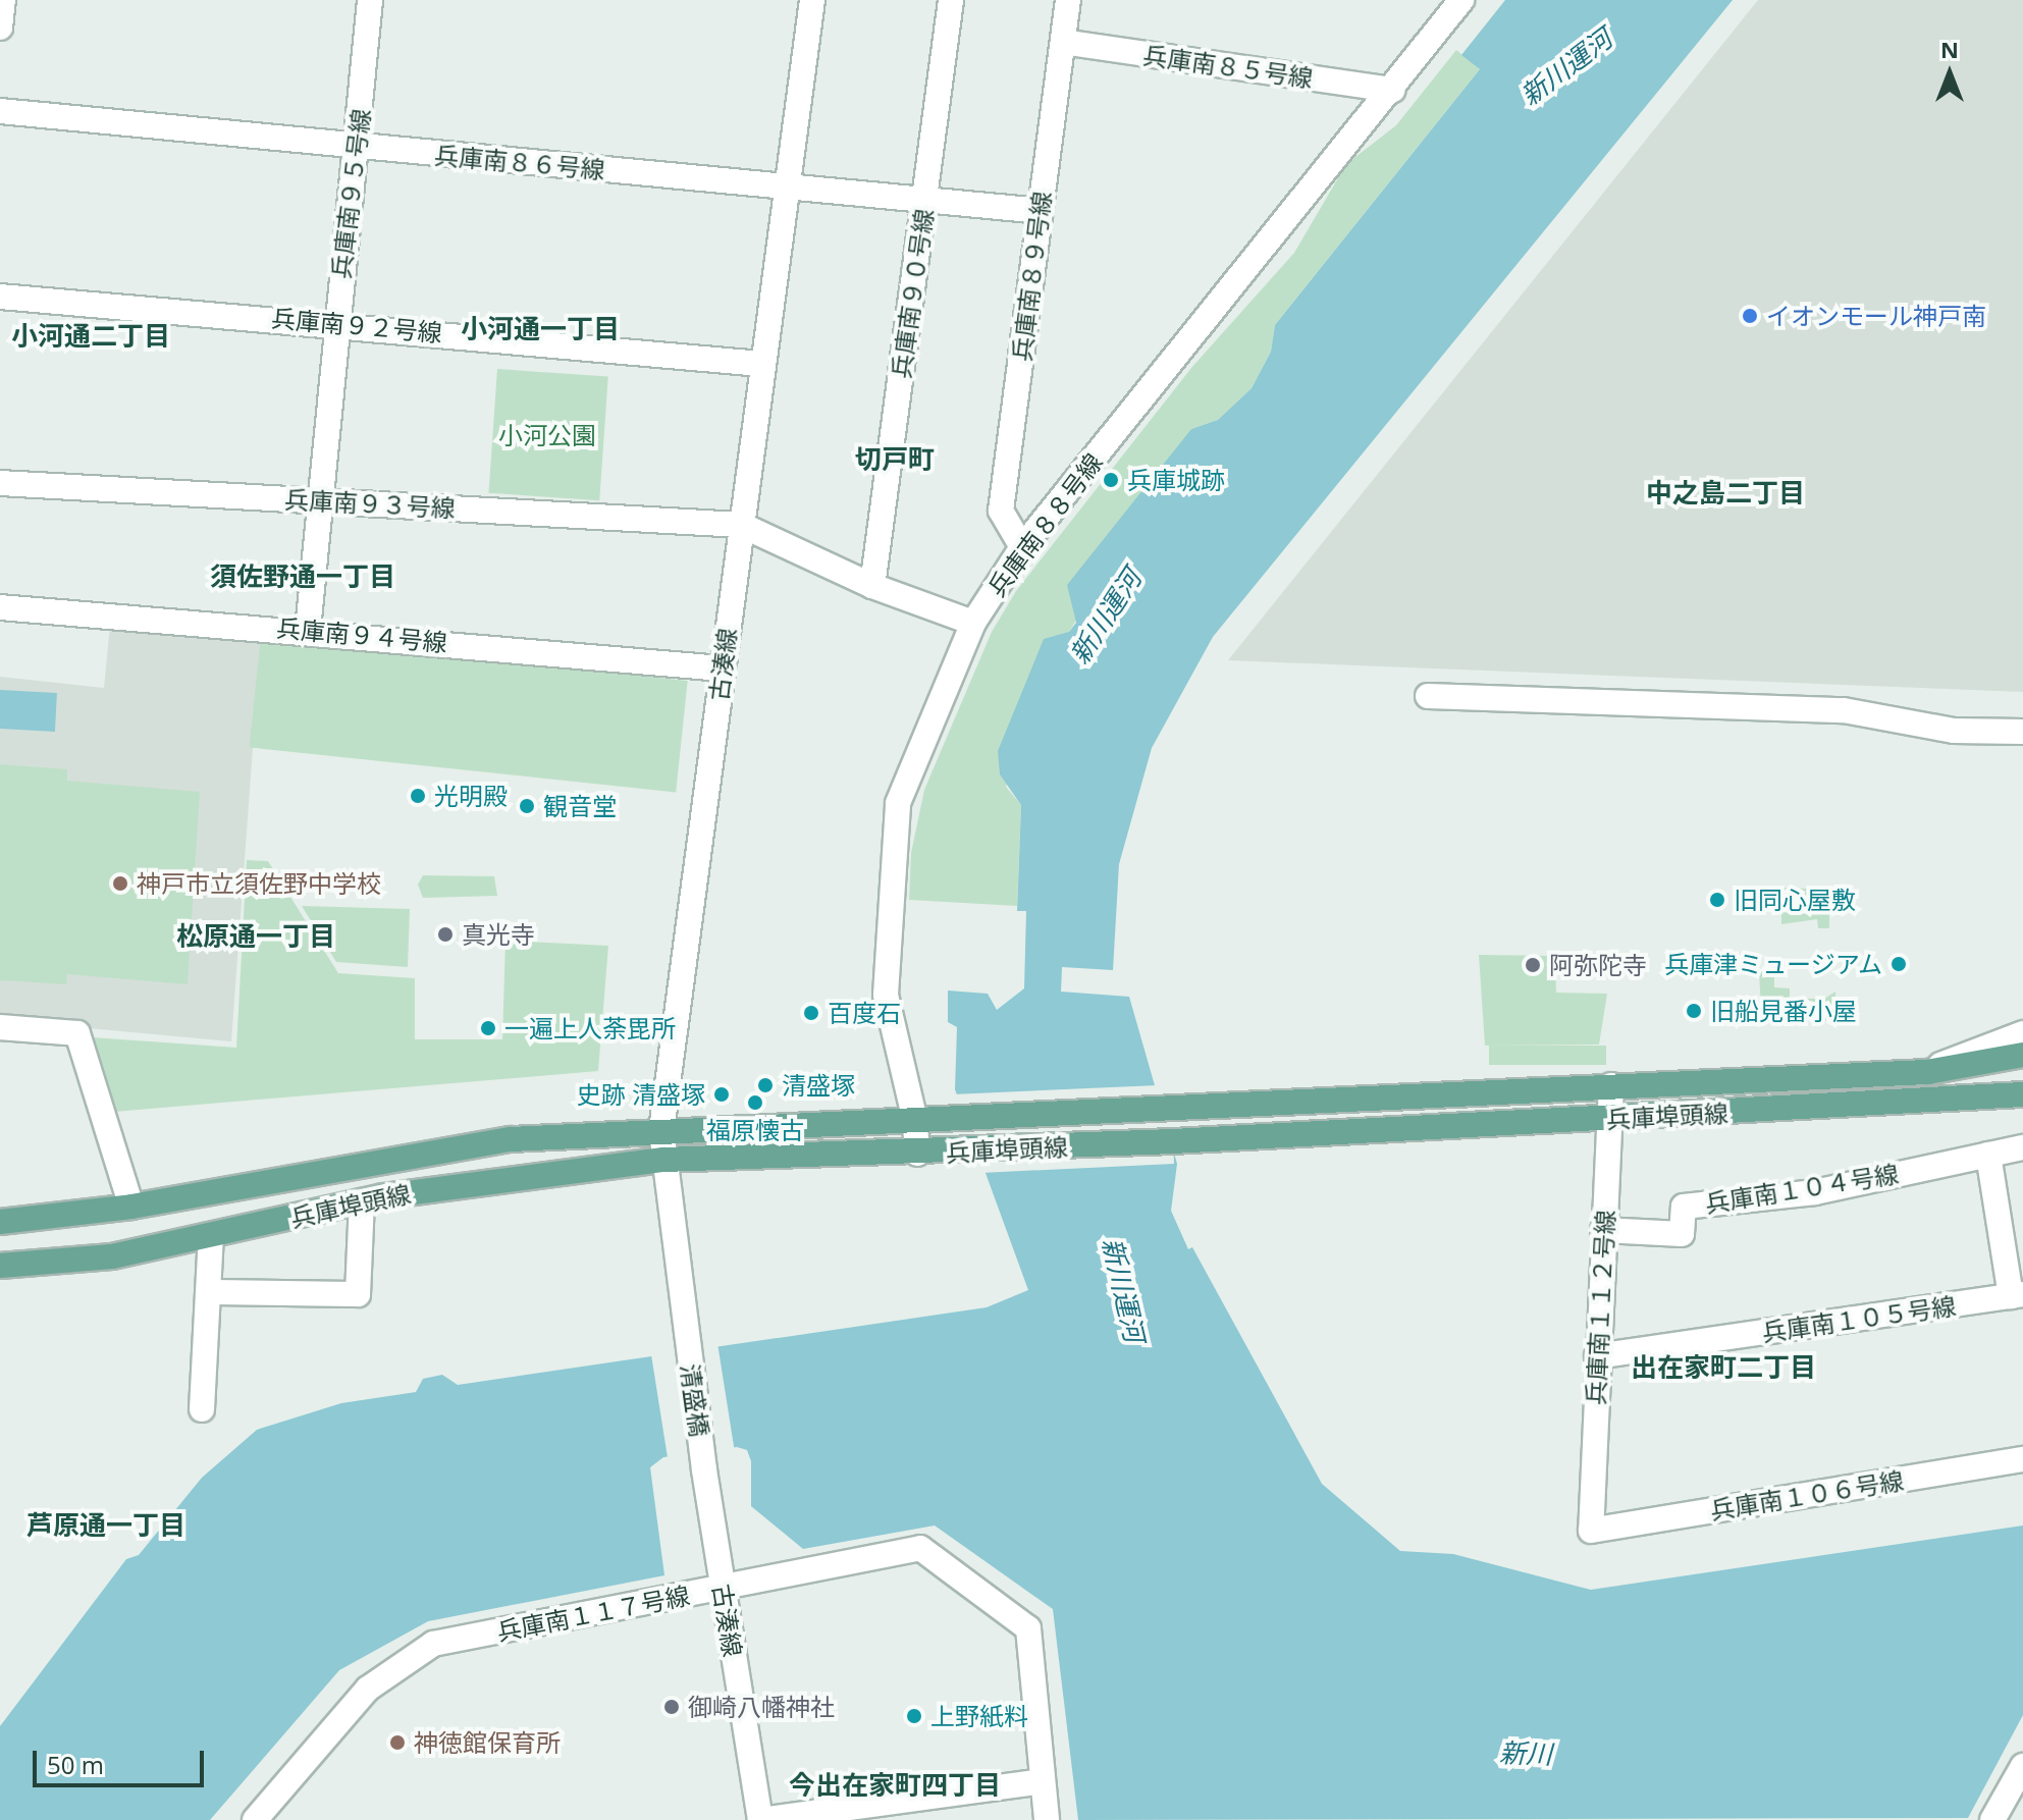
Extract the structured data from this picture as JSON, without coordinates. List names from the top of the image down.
{
  "streets": {
    "main road": ["兵庫埠頭線"],
    "street": [
      "兵庫南８５号線",
      "兵庫南８６号線",
      "兵庫南９５号線",
      "兵庫南８９号線",
      "兵庫南９０号線",
      "兵庫南９２号線",
      "兵庫南９３号線",
      "兵庫南８８号線",
      "兵庫南９４号線",
      "古湊線",
      "兵庫南１０４号線",
      "兵庫南１１２号線",
      "兵庫南１０５号線",
      "清盛橋",
      "兵庫南１０６号線",
      "兵庫南１１７号線"
    ]
  },
  "crossings": [
    ["兵庫南８５号線", "兵庫南８９号線"],
    ["兵庫南８５号線", "兵庫南８８号線"],
    ["兵庫南８６号線", "兵庫南９５号線"],
    ["兵庫南８６号線", "兵庫南８９号線"],
    ["兵庫南８６号線", "兵庫南９０号線"],
    ["兵庫南８６号線", "古湊線"],
    ["兵庫南９５号線", "兵庫南９２号線"],
    ["兵庫南９５号線", "兵庫南９３号線"],
    ["兵庫南９５号線", "兵庫南９４号線"],
    ["兵庫南８９号線", "兵庫南８８号線"],
    ["兵庫南９２号線", "古湊線"],
    ["兵庫南９３号線", "古湊線"],
    ["兵庫南８８号線", "兵庫埠頭線"],
    ["兵庫南９４号線", "古湊線"],
    ["古湊線", "兵庫埠頭線"],
    ["古湊線", "清盛橋"],
    ["古湊線", "兵庫南１１７号線"],
    ["兵庫埠頭線", "兵庫南１１２号線"],
    ["兵庫南１０４号線", "兵庫南１１２号線"],
    ["兵庫南１１２号線", "兵庫南１０５号線"],
    ["兵庫南１１２号線", "兵庫南１０６号線"]
  ],
  "districts": [
    "小河通一丁目",
    "小河通二丁目",
    "切戸町",
    "中之島二丁目",
    "須佐野通一丁目",
    "松原通一丁目",
    "出在家町二丁目",
    "芦原通一丁目",
    "今出在家町四丁目"
  ],
  "water": ["新川運河", "新川"],
  "parks": ["小河公園"],
  "places": [
    "イオンモール神戸南",
    "兵庫城跡",
    "光明殿",
    "観音堂",
    "神戸市立須佐野中学校",
    "旧同心屋敷",
    "真光寺",
    "兵庫津ミュージアム",
    "阿弥陀寺",
    "旧船見番小屋",
    "百度石",
    "一遍上人荼毘所",
    "清盛塚",
    "史跡 清盛塚",
    "福原懐古",
    "御崎八幡神社",
    "上野紙料",
    "神徳館保育所"
  ],
  "scale_bar": "50 m",
  "north": "top"
}
